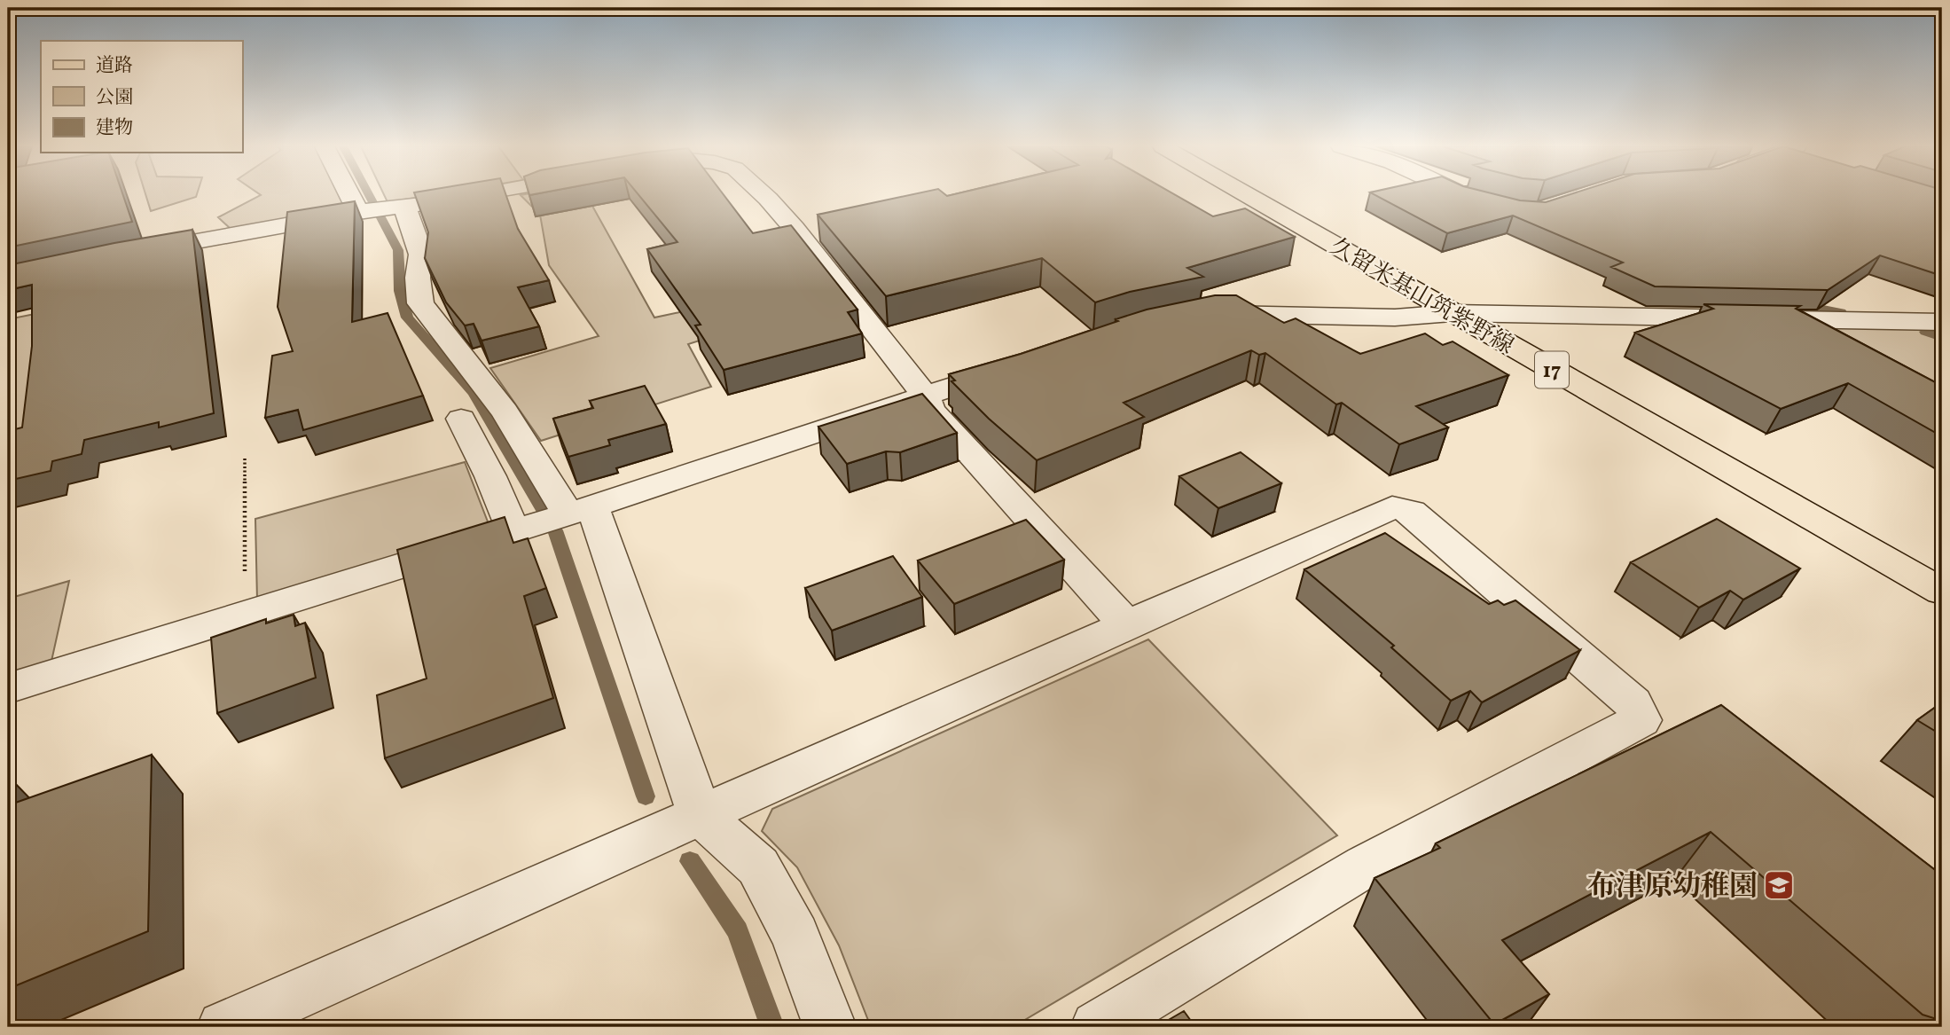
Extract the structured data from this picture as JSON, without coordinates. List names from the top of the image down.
{
  "streets": {
    "main road": ["久留米基山筑紫野線", "17"]
  },
  "places": {
    "school or university": ["布津原幼稚園"]
  },
  "legend": ["道路", "公園", "建物"]
}
